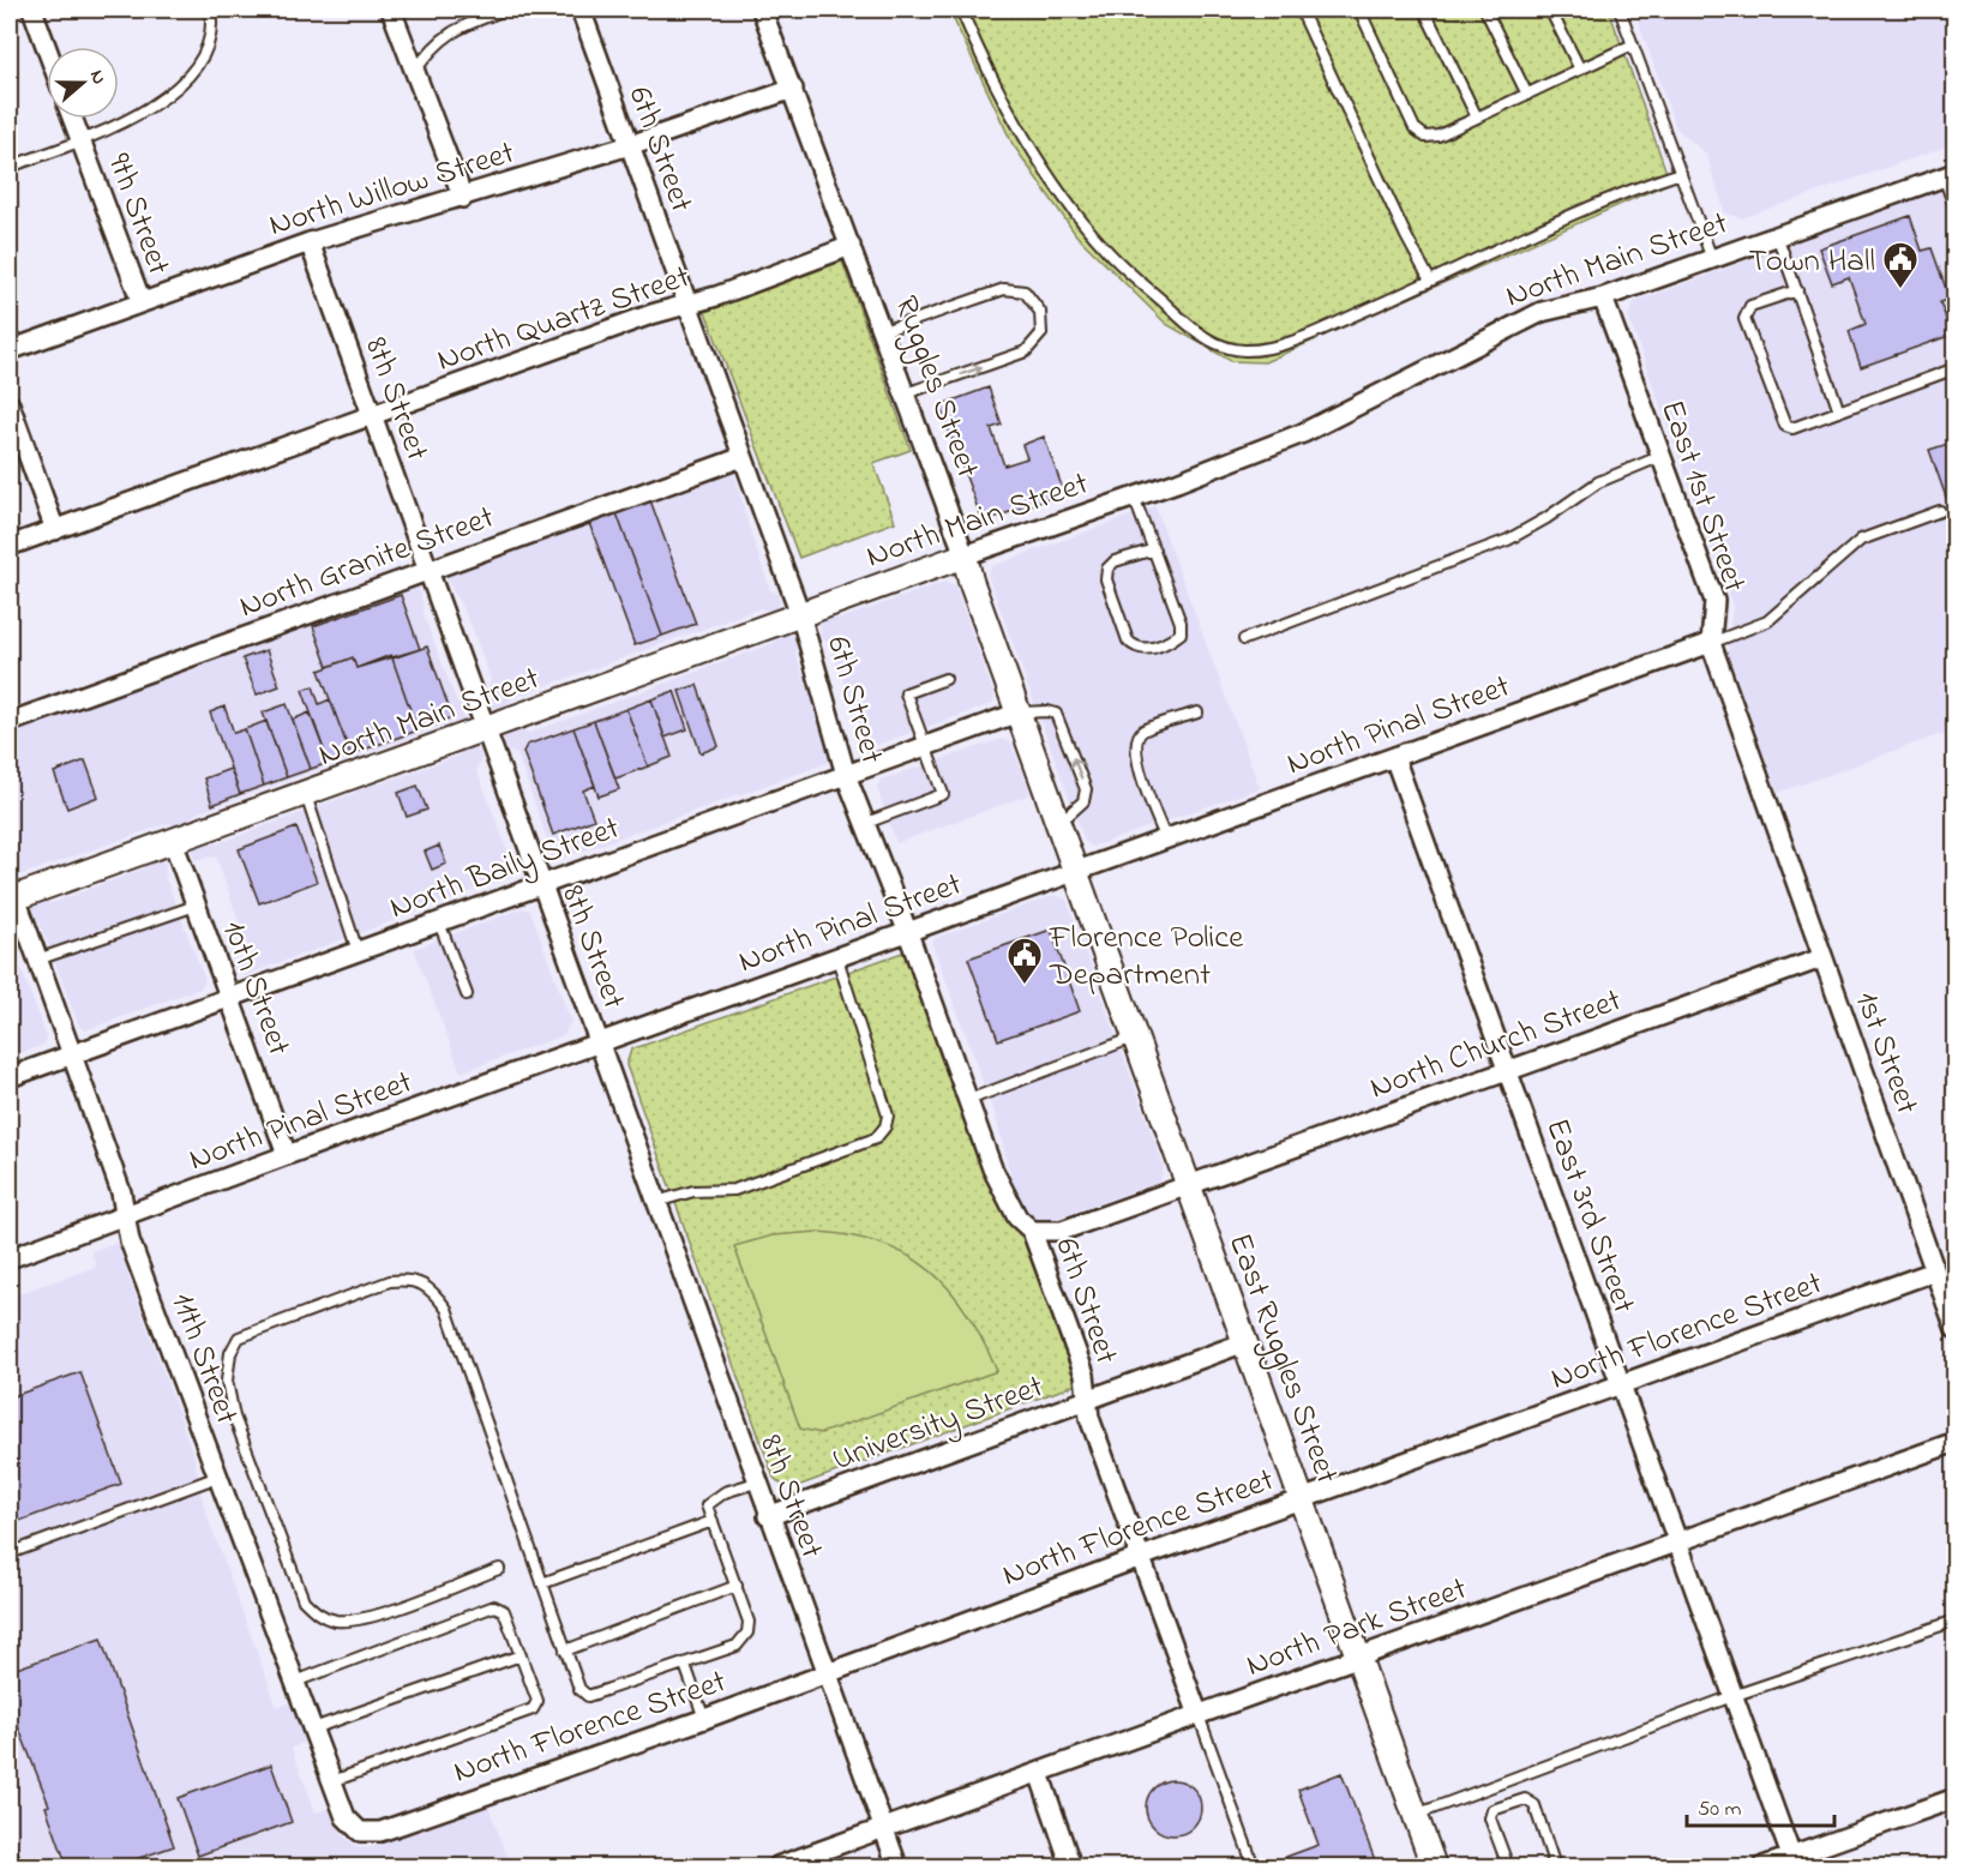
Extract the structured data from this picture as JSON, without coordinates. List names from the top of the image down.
{
  "streets": {
    "street": [
      "6th Street",
      "North Willow Street",
      "9th Street",
      "North Main Street",
      "North Quartz Street",
      "Ruggles Street",
      "8th Street",
      "East 1st Street",
      "North Granite Street",
      "North Pinal Street",
      "North Baily Street",
      "10th Street",
      "North Church Street",
      "1st Street",
      "East 3rd Street",
      "North Florence Street",
      "11th Street",
      "East Ruggles Street",
      "University Street",
      "North Park Street"
    ]
  },
  "crossings": [
    ["6th Street", "North Willow Street"],
    ["6th Street", "North Main Street"],
    ["6th Street", "North Quartz Street"],
    ["6th Street", "North Granite Street"],
    ["6th Street", "North Pinal Street"],
    ["6th Street", "North Baily Street"],
    ["6th Street", "North Church Street"],
    ["6th Street", "North Florence Street"],
    ["6th Street", "University Street"],
    ["6th Street", "North Park Street"],
    ["North Willow Street", "9th Street"],
    ["North Willow Street", "Ruggles Street"],
    ["North Willow Street", "8th Street"],
    ["North Main Street", "Ruggles Street"],
    ["North Main Street", "8th Street"],
    ["North Main Street", "East 1st Street"],
    ["North Main Street", "10th Street"],
    ["North Main Street", "11th Street"],
    ["North Quartz Street", "Ruggles Street"],
    ["North Quartz Street", "8th Street"],
    ["Ruggles Street", "North Pinal Street"],
    ["Ruggles Street", "North Baily Street"],
    ["Ruggles Street", "East Ruggles Street"],
    ["8th Street", "North Granite Street"],
    ["8th Street", "North Pinal Street"],
    ["8th Street", "North Baily Street"],
    ["8th Street", "North Florence Street"],
    ["8th Street", "University Street"],
    ["8th Street", "North Park Street"],
    ["East 1st Street", "North Pinal Street"],
    ["East 1st Street", "North Church Street"],
    ["East 1st Street", "1st Street"],
    ["North Pinal Street", "10th Street"],
    ["North Pinal Street", "East 3rd Street"],
    ["North Pinal Street", "11th Street"],
    ["North Pinal Street", "East Ruggles Street"],
    ["North Baily Street", "10th Street"],
    ["North Baily Street", "11th Street"],
    ["North Church Street", "1st Street"],
    ["North Church Street", "East 3rd Street"],
    ["North Church Street", "East Ruggles Street"],
    ["1st Street", "North Florence Street"],
    ["East 3rd Street", "North Florence Street"],
    ["East 3rd Street", "North Park Street"],
    ["North Florence Street", "11th Street"],
    ["North Florence Street", "East Ruggles Street"],
    ["East Ruggles Street", "University Street"],
    ["East Ruggles Street", "North Park Street"]
  ],
  "places": {
    "public building": ["Town Hall", "Florence Police Department"]
  },
  "scale_bar": "50 m",
  "north": "right"
}
